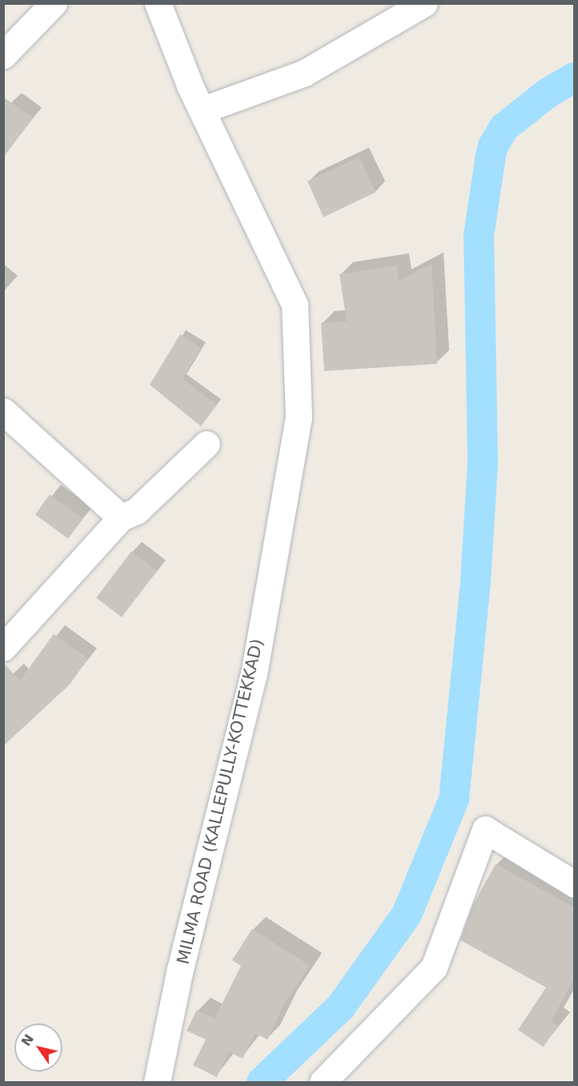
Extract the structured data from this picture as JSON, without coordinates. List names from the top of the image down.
{
  "streets": {
    "street": ["MILMA ROAD (KALLEPULLY-KOTTEKKAD)"]
  },
  "north": "top left"
}
